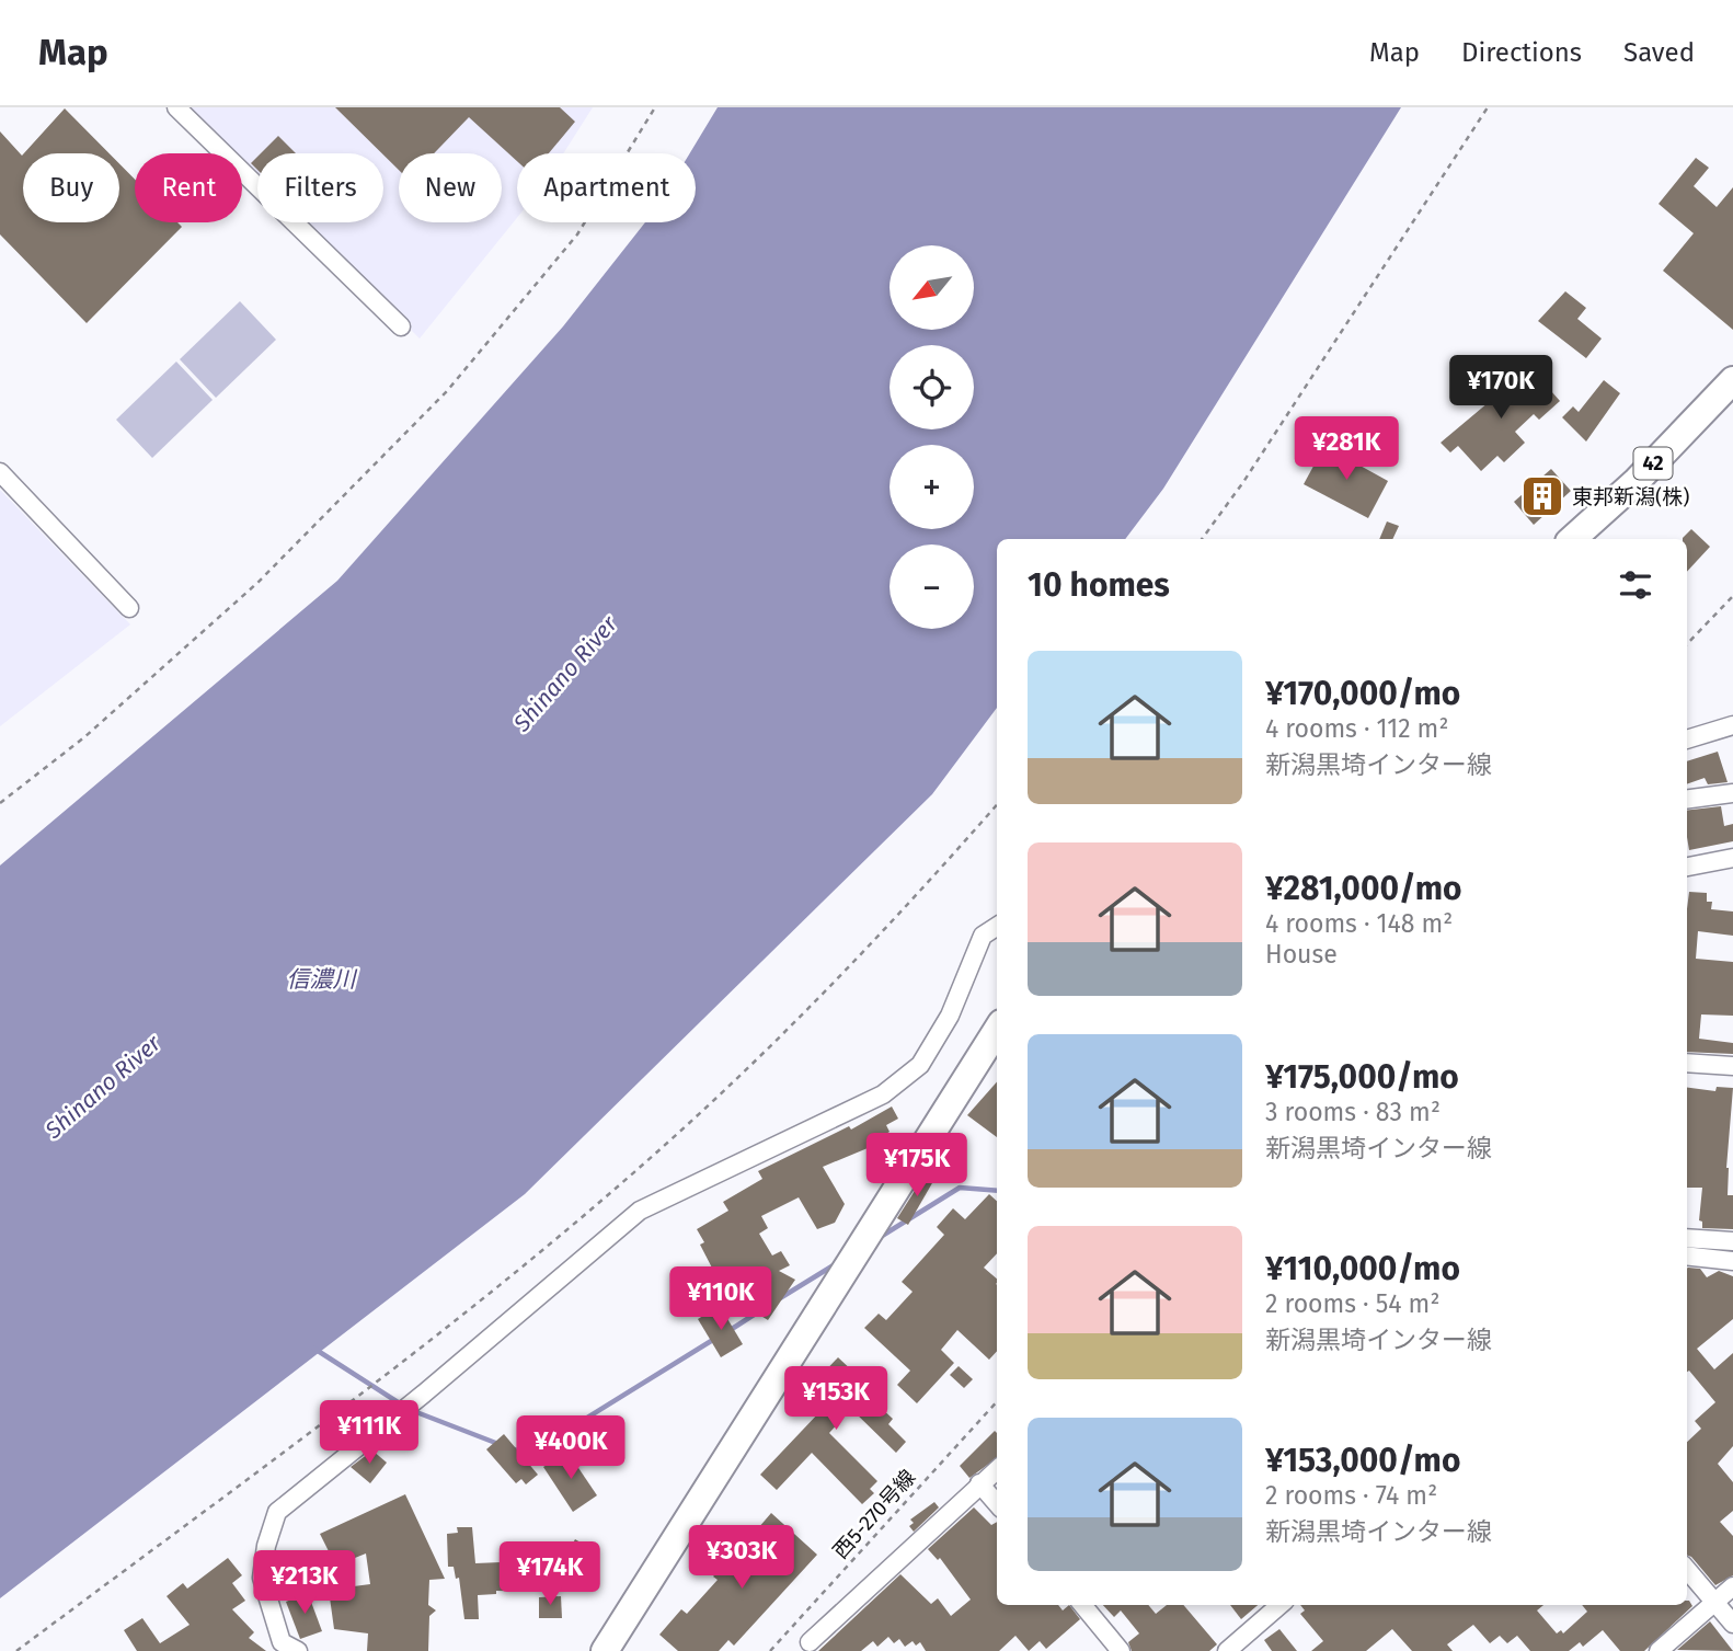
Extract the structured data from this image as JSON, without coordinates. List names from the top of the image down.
{
  "streets": {
    "main road": ["42"],
    "path": ["西5-270号線"]
  },
  "water": ["Shinano River", "信濃川"],
  "places": {
    "building": ["東邦新潟(株)"]
  },
  "north": "bottom left",
  "page": {
    "header": "Map",
    "nav": ["Map", "Directions", "Saved"],
    "chip": [
      "Buy",
      "Rent",
      "Filters",
      "New",
      "Apartment"
    ],
    "map_buttons": ["+", "−"],
    "price": [
      "¥170K",
      "¥281K",
      "¥175K",
      "¥110K",
      "¥153K",
      "¥111K",
      "¥400K",
      "¥303K",
      "¥174K",
      "¥213K"
    ],
    "heading": "10 homes",
    "list": [
      {
        "name": "¥170,000/mo",
        "note": "4 rooms · 112 m² · 新潟黒埼インター線"
      },
      {
        "name": "¥281,000/mo",
        "note": "4 rooms · 148 m² · House"
      },
      {
        "name": "¥175,000/mo",
        "note": "3 rooms · 83 m² · 新潟黒埼インター線"
      },
      {
        "name": "¥110,000/mo",
        "note": "2 rooms · 54 m² · 新潟黒埼インター線"
      },
      {
        "name": "¥153,000/mo",
        "note": "2 rooms · 74 m² · 新潟黒埼インター線"
      }
    ]
  }
}
